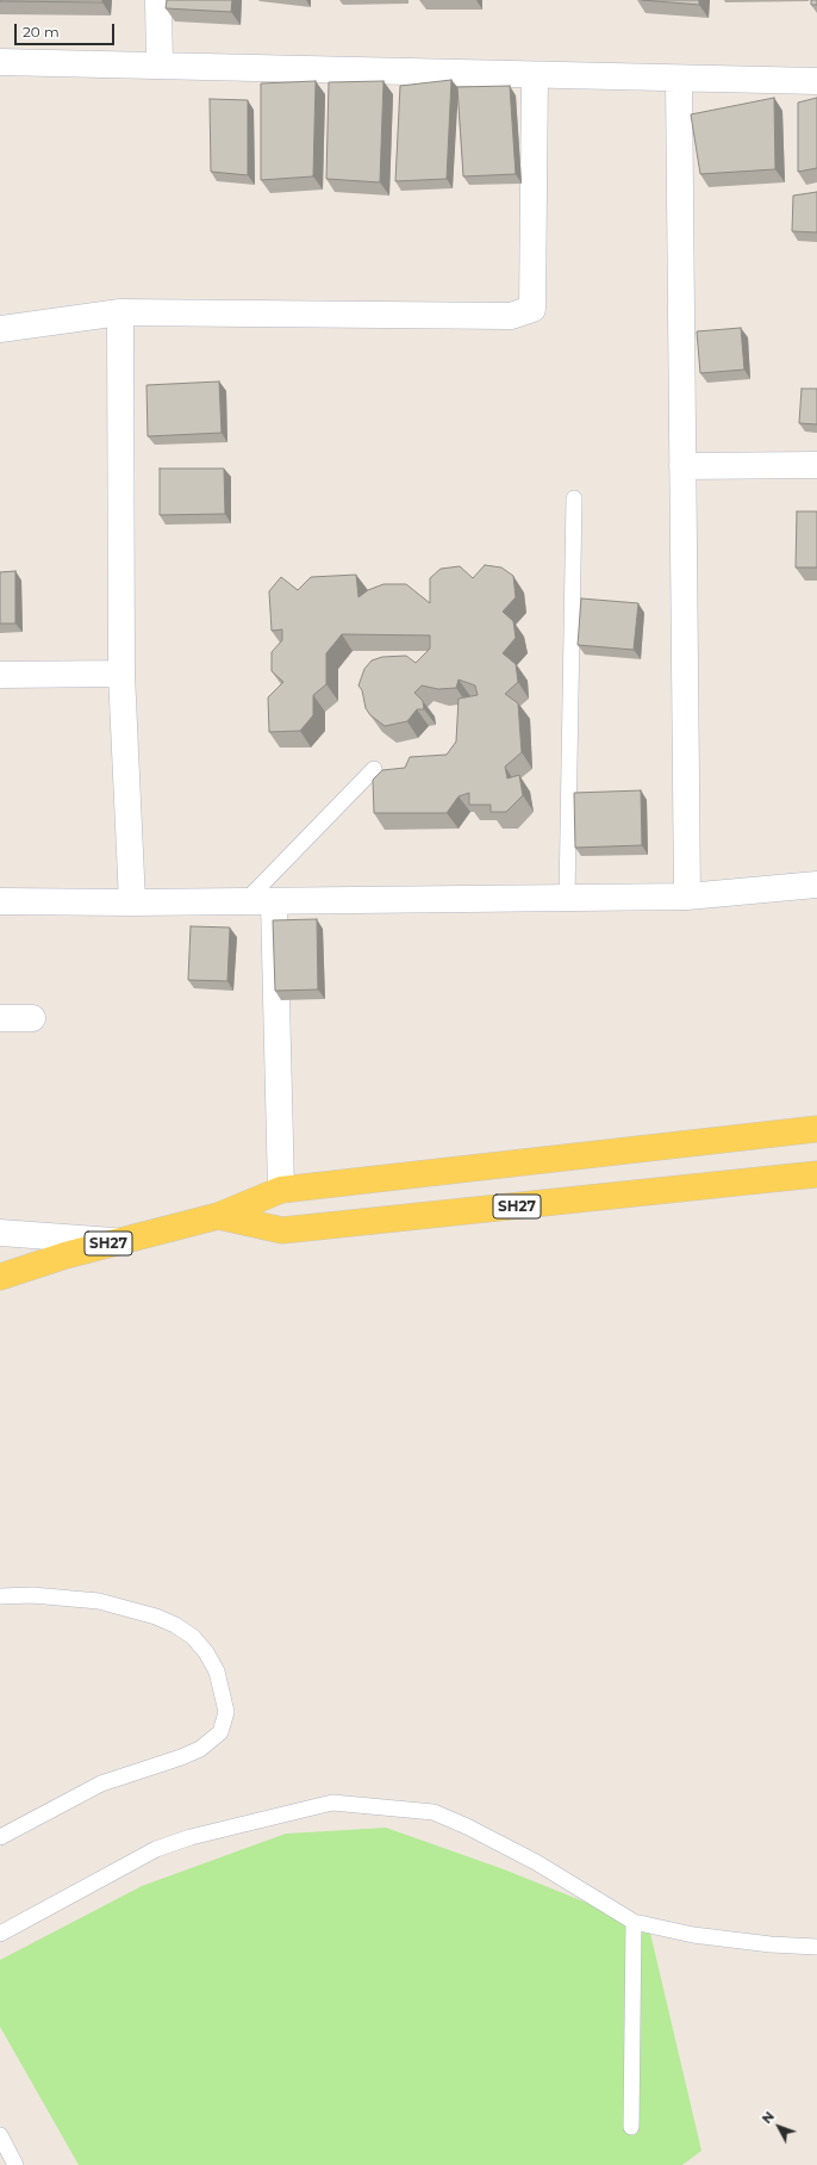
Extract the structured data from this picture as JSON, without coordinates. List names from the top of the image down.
{
  "streets": {
    "main road": ["SH27"]
  },
  "scale_bar": "20 m",
  "north": "top left"
}
